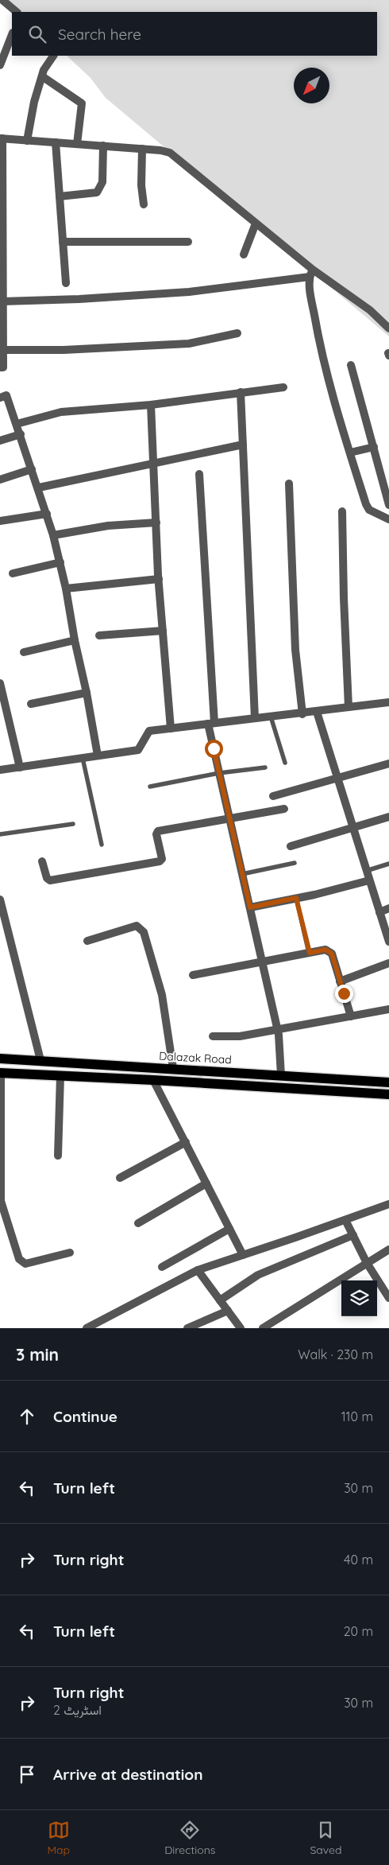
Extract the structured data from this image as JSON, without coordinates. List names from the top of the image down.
{
  "streets": {
    "main road": ["Dalazak Road"]
  },
  "north": "bottom left",
  "page": {
    "search": "Search here",
    "heading": ["3 min", "Walk · 230 m"],
    "list": [
      ["Continue", "110 m"],
      ["Turn left", "30 m"],
      ["Turn right", "40 m"],
      ["Turn left", "20 m"],
      ["Turn right", "اسٹریٹ 2", "30 m"],
      "Arrive at destination"
    ],
    "nav": ["Map", "Directions", "Saved"]
  }
}
